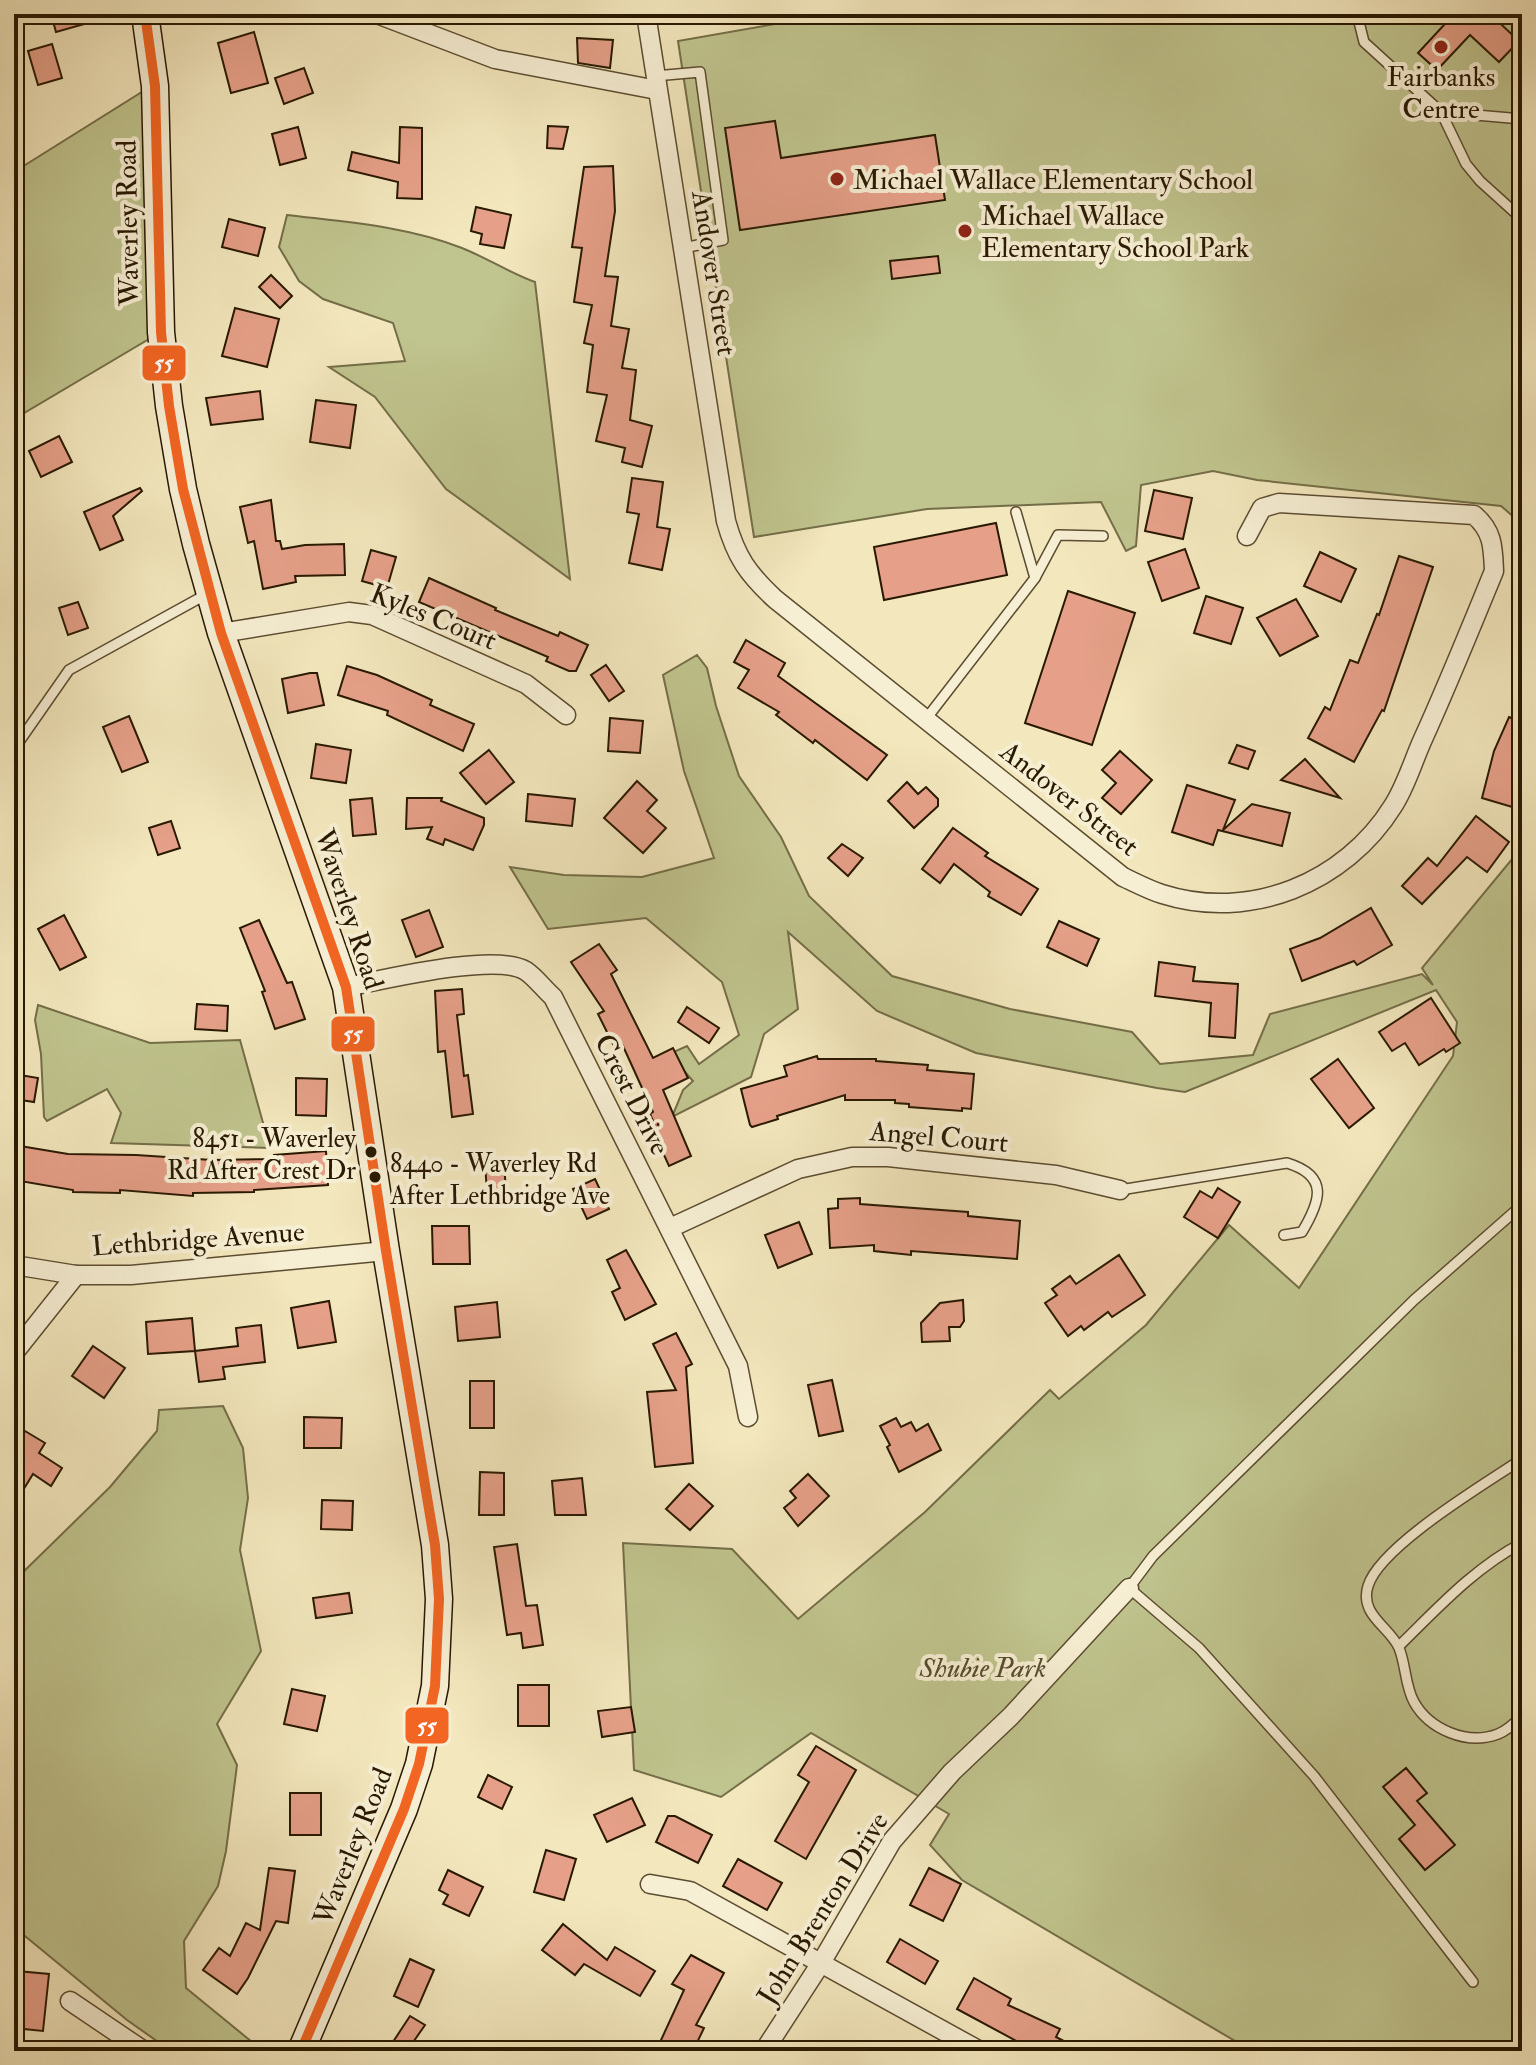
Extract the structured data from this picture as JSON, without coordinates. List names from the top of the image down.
{
  "streets": {
    "main road": ["Waverley Road"],
    "street": [
      "Andover Street",
      "Kyles Court",
      "Crest Drive",
      "Angel Court",
      "Lethbridge Avenue",
      "John Brenton Drive"
    ]
  },
  "crossings": [
    ["Waverley Road", "Kyles Court"],
    ["Waverley Road", "Crest Drive"],
    ["Waverley Road", "Lethbridge Avenue"],
    ["Crest Drive", "Angel Court"]
  ],
  "parks": ["Shubie Park"],
  "places": [
    "Fairbanks Centre",
    "Michael Wallace Elementary School",
    "Michael Wallace Elementary School Park",
    "8451 - Waverley Rd After Crest Dr",
    "8440 - Waverley Rd After Lethbridge Ave"
  ],
  "lines": ["transit line 55"]
}
